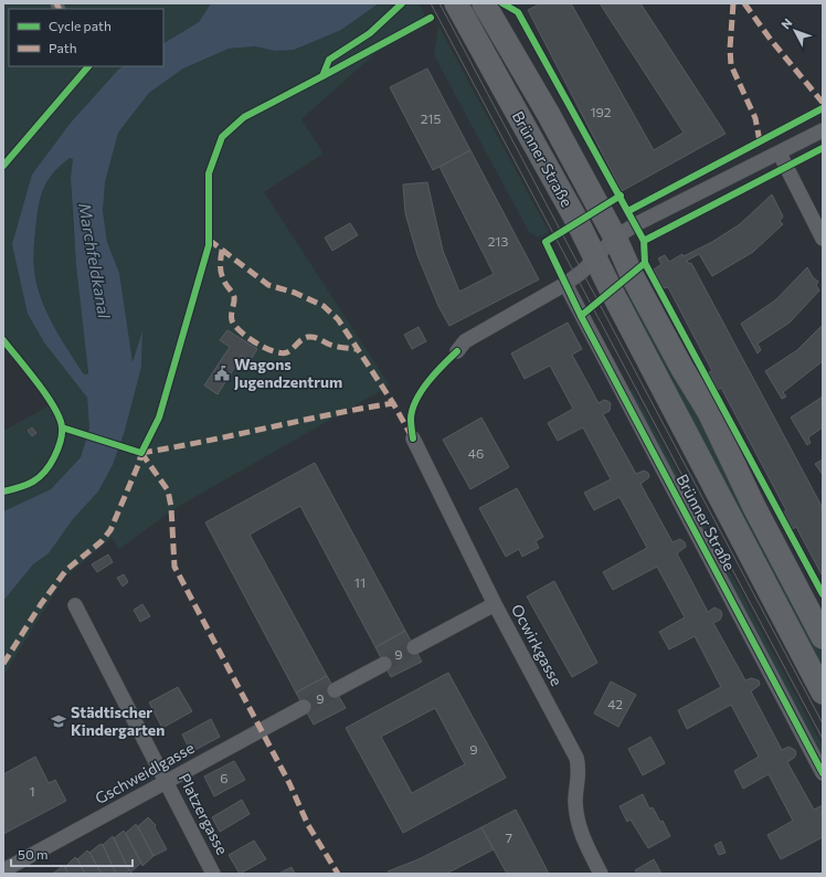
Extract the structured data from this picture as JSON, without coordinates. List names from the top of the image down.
{
  "streets": {
    "main road": ["Brünner Straße"],
    "street": ["Ocwirkgasse", "Gschweidlgasse", "Platzergasse"]
  },
  "crossings": [
    ["Gschweidlgasse", "Platzergasse"]
  ],
  "water": ["Marchfeldkanal"],
  "places": {
    "public building": ["Wagons Jugendzentrum"],
    "school or university": ["Städtischer Kindergarten"]
  },
  "house_numbers": [
    "192",
    "215",
    "213",
    "46",
    "11",
    "9",
    "9",
    "42",
    "9",
    "6",
    "1",
    "7"
  ],
  "legend": ["Cycle path", "Path"],
  "scale_bar": "50 m",
  "north": "top left"
}
